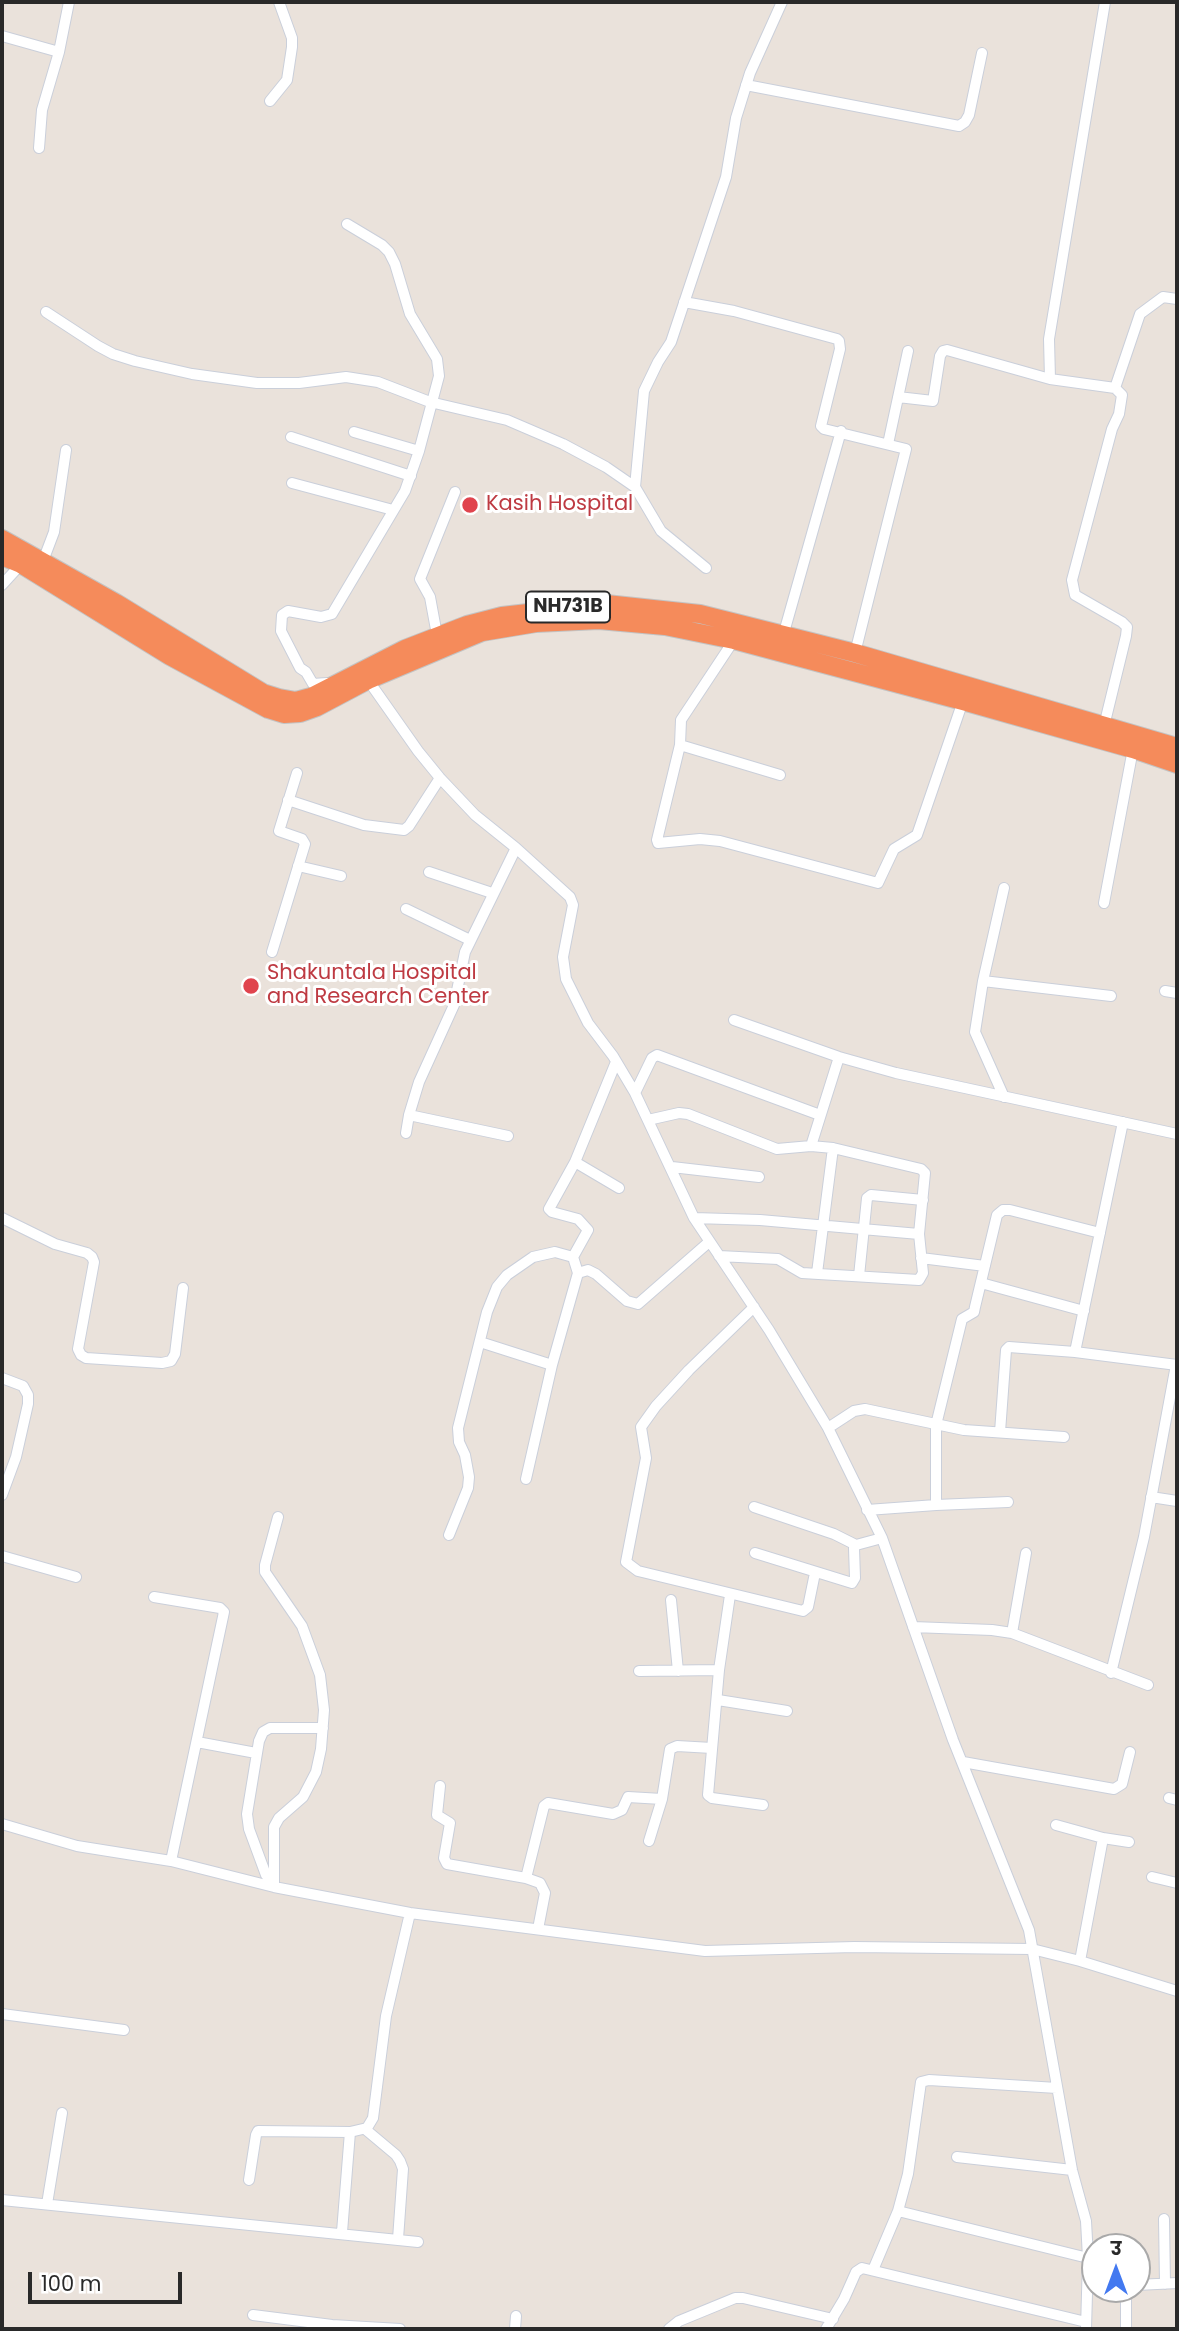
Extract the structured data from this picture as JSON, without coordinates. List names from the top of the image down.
{
  "streets": {
    "highway": ["NH731B"]
  },
  "places": ["Kasih Hospital", "Shakuntala Hospital and Research Center"],
  "scale_bar": "100 m",
  "north": "top"
}
